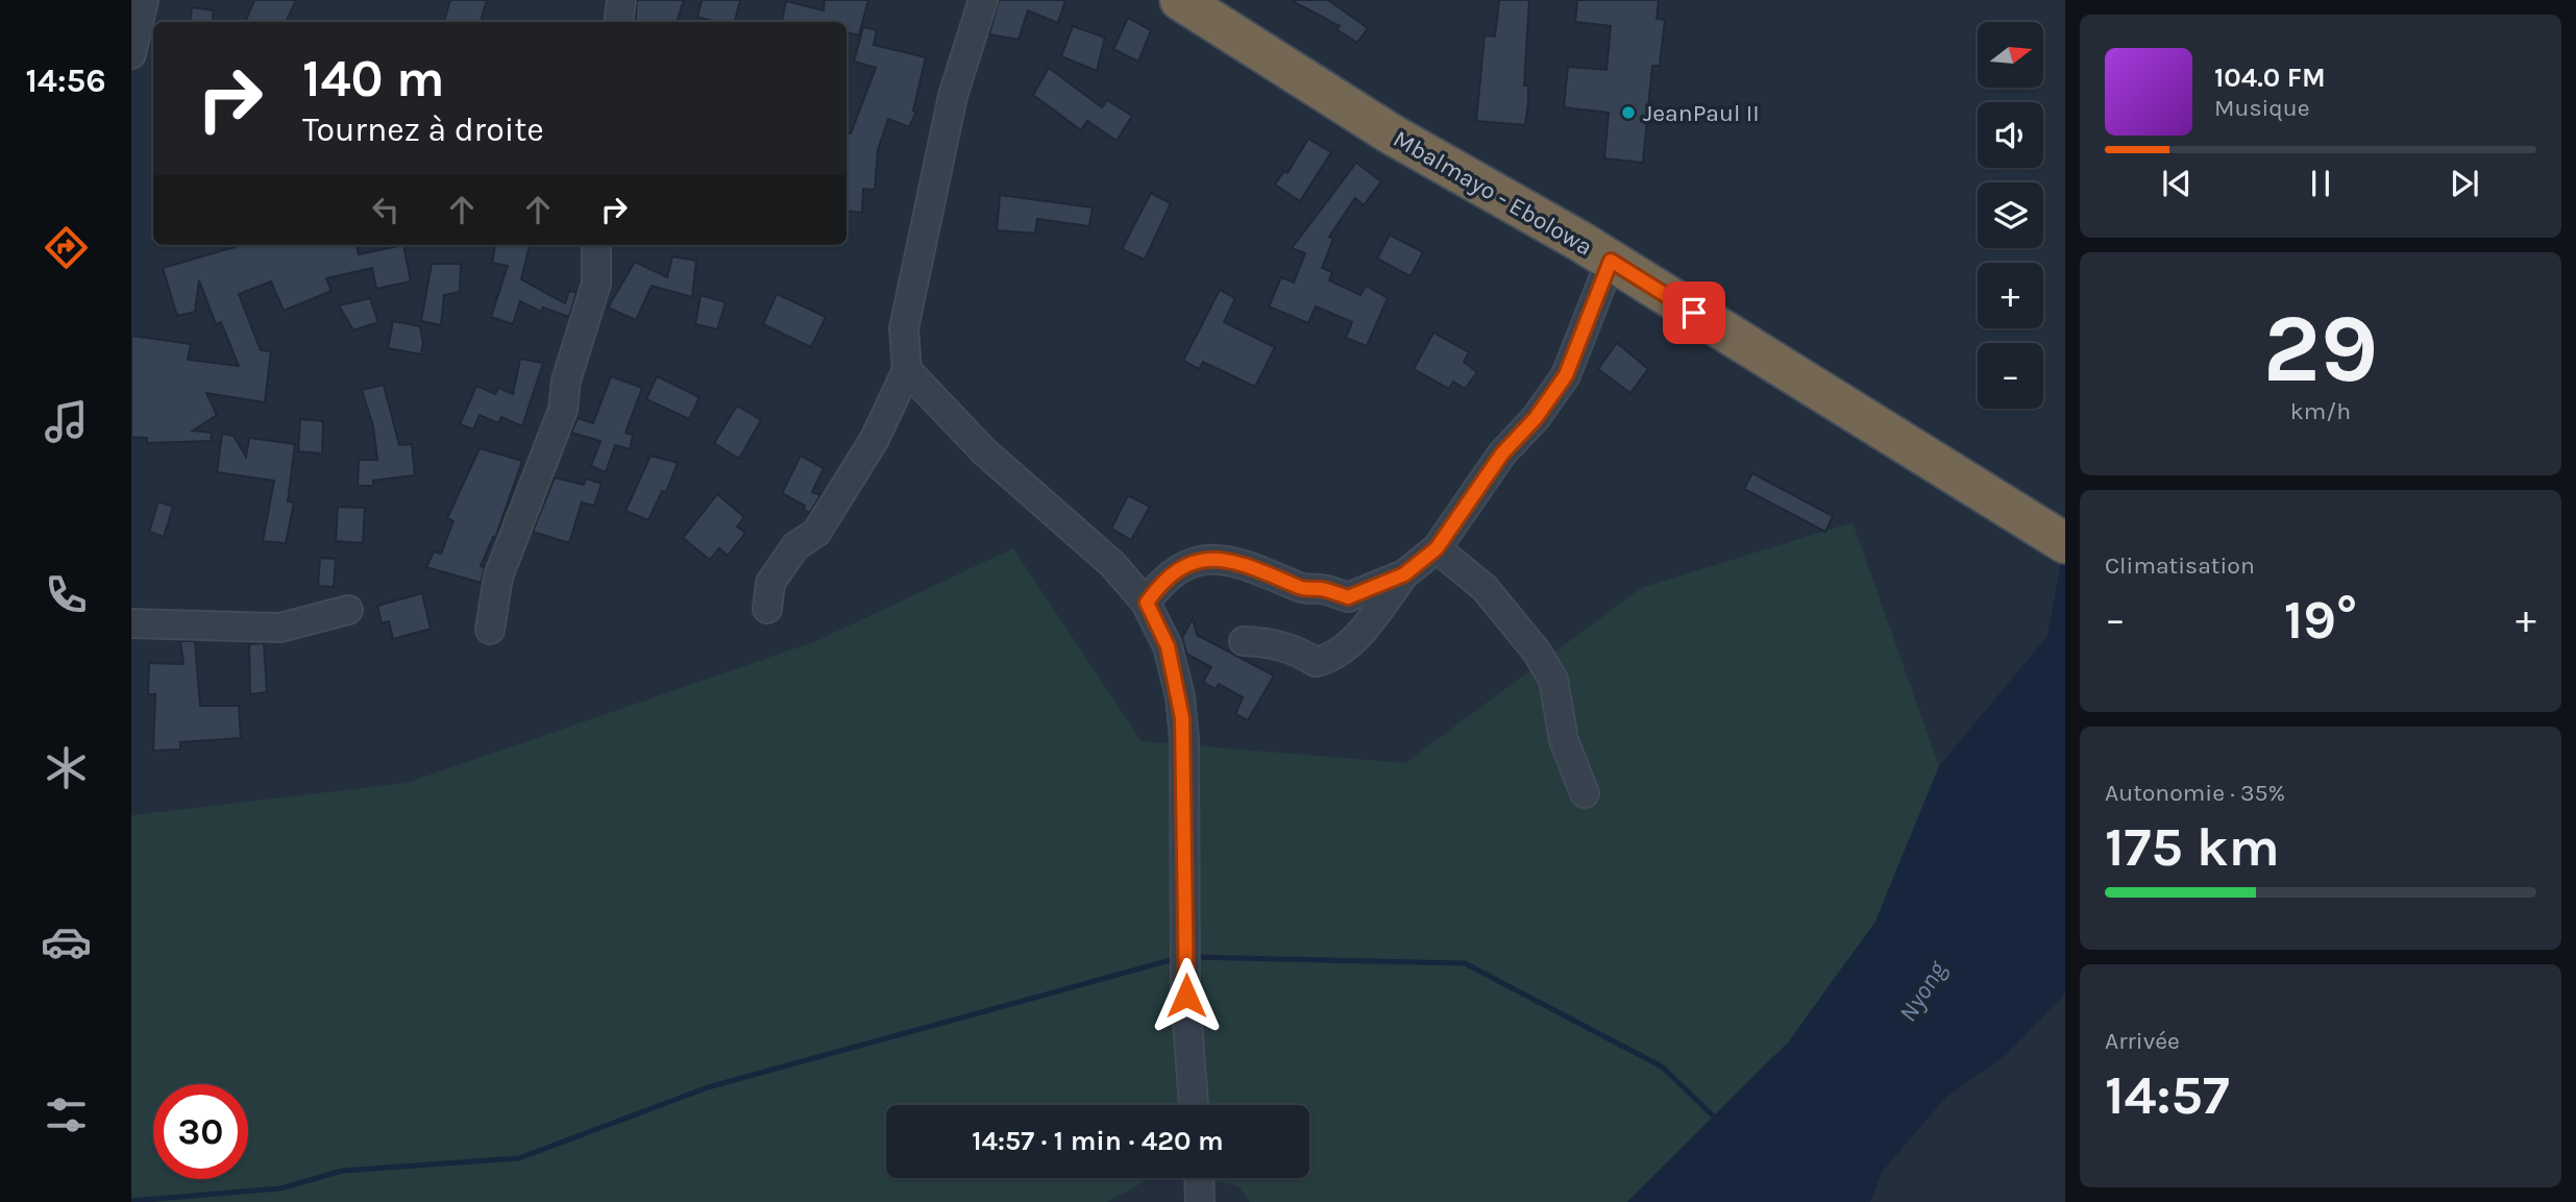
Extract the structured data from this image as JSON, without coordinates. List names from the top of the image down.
{
  "streets": {
    "highway": ["Mbalmayo - Ebolowa"]
  },
  "water": ["Nyong"],
  "places": ["JeanPaul II"],
  "north": "right",
  "page": {
    "tabs": "14:56",
    "map_buttons": ["+", "−"],
    "turn": ["140 m", "Tournez à droite"],
    "song": ["104.0 FM", "Musique"],
    "tile": [
      ["29", "km/h"],
      "Climatisation",
      ["Autonomie · 35%", "175 km"],
      ["Arrivée", "14:57"]
    ],
    "heat": ["−", "19°", "+"],
    "limit": "30",
    "trip": "14:57 · 1 min · 420 m"
  }
}
